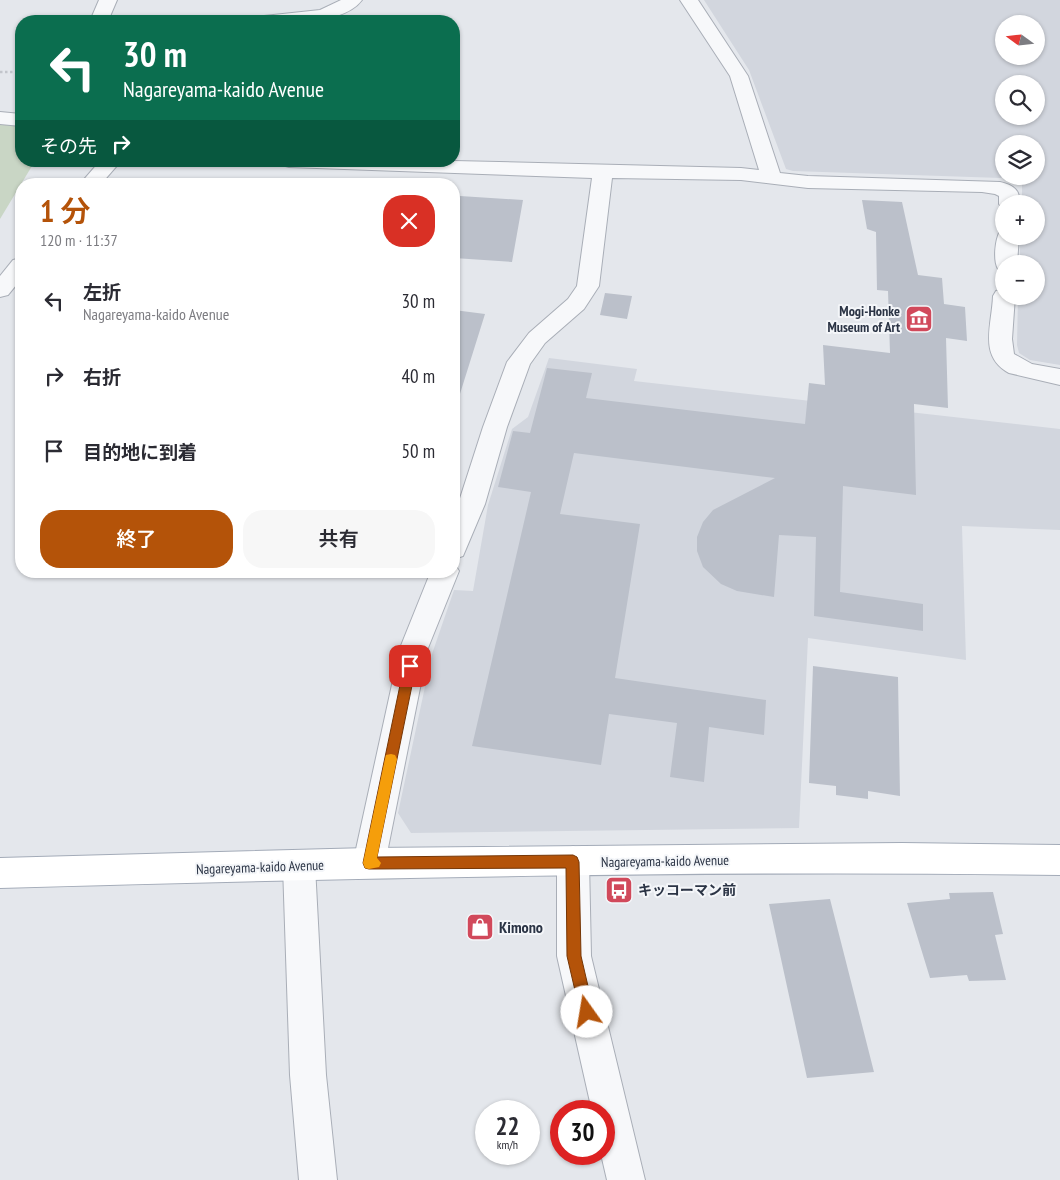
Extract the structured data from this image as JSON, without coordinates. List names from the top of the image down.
{
  "streets": {
    "main road": ["Nagareyama-kaido Avenue"]
  },
  "places": {
    "museum": ["Mogi-Honke Museum of Art"],
    "bus stop": ["キッコーマン前"],
    "shop": ["Kimono"]
  },
  "north": "left",
  "page": {
    "map_buttons": ["+", "−"],
    "turn": ["30 m", "Nagareyama-kaido Avenue"],
    "then": "その先",
    "heading": ["1 分", "120 m · 11:37"],
    "list": [
      {
        "name": "左折",
        "note": "Nagareyama-kaido Avenue",
        "value": "30 m"
      },
      {
        "name": "右折",
        "value": "40 m"
      },
      {
        "name": "目的地に到着",
        "value": "50 m"
      }
    ],
    "buttons": ["終了", "共有"],
    "speed": "22 km/h",
    "limit": "30"
  }
}
